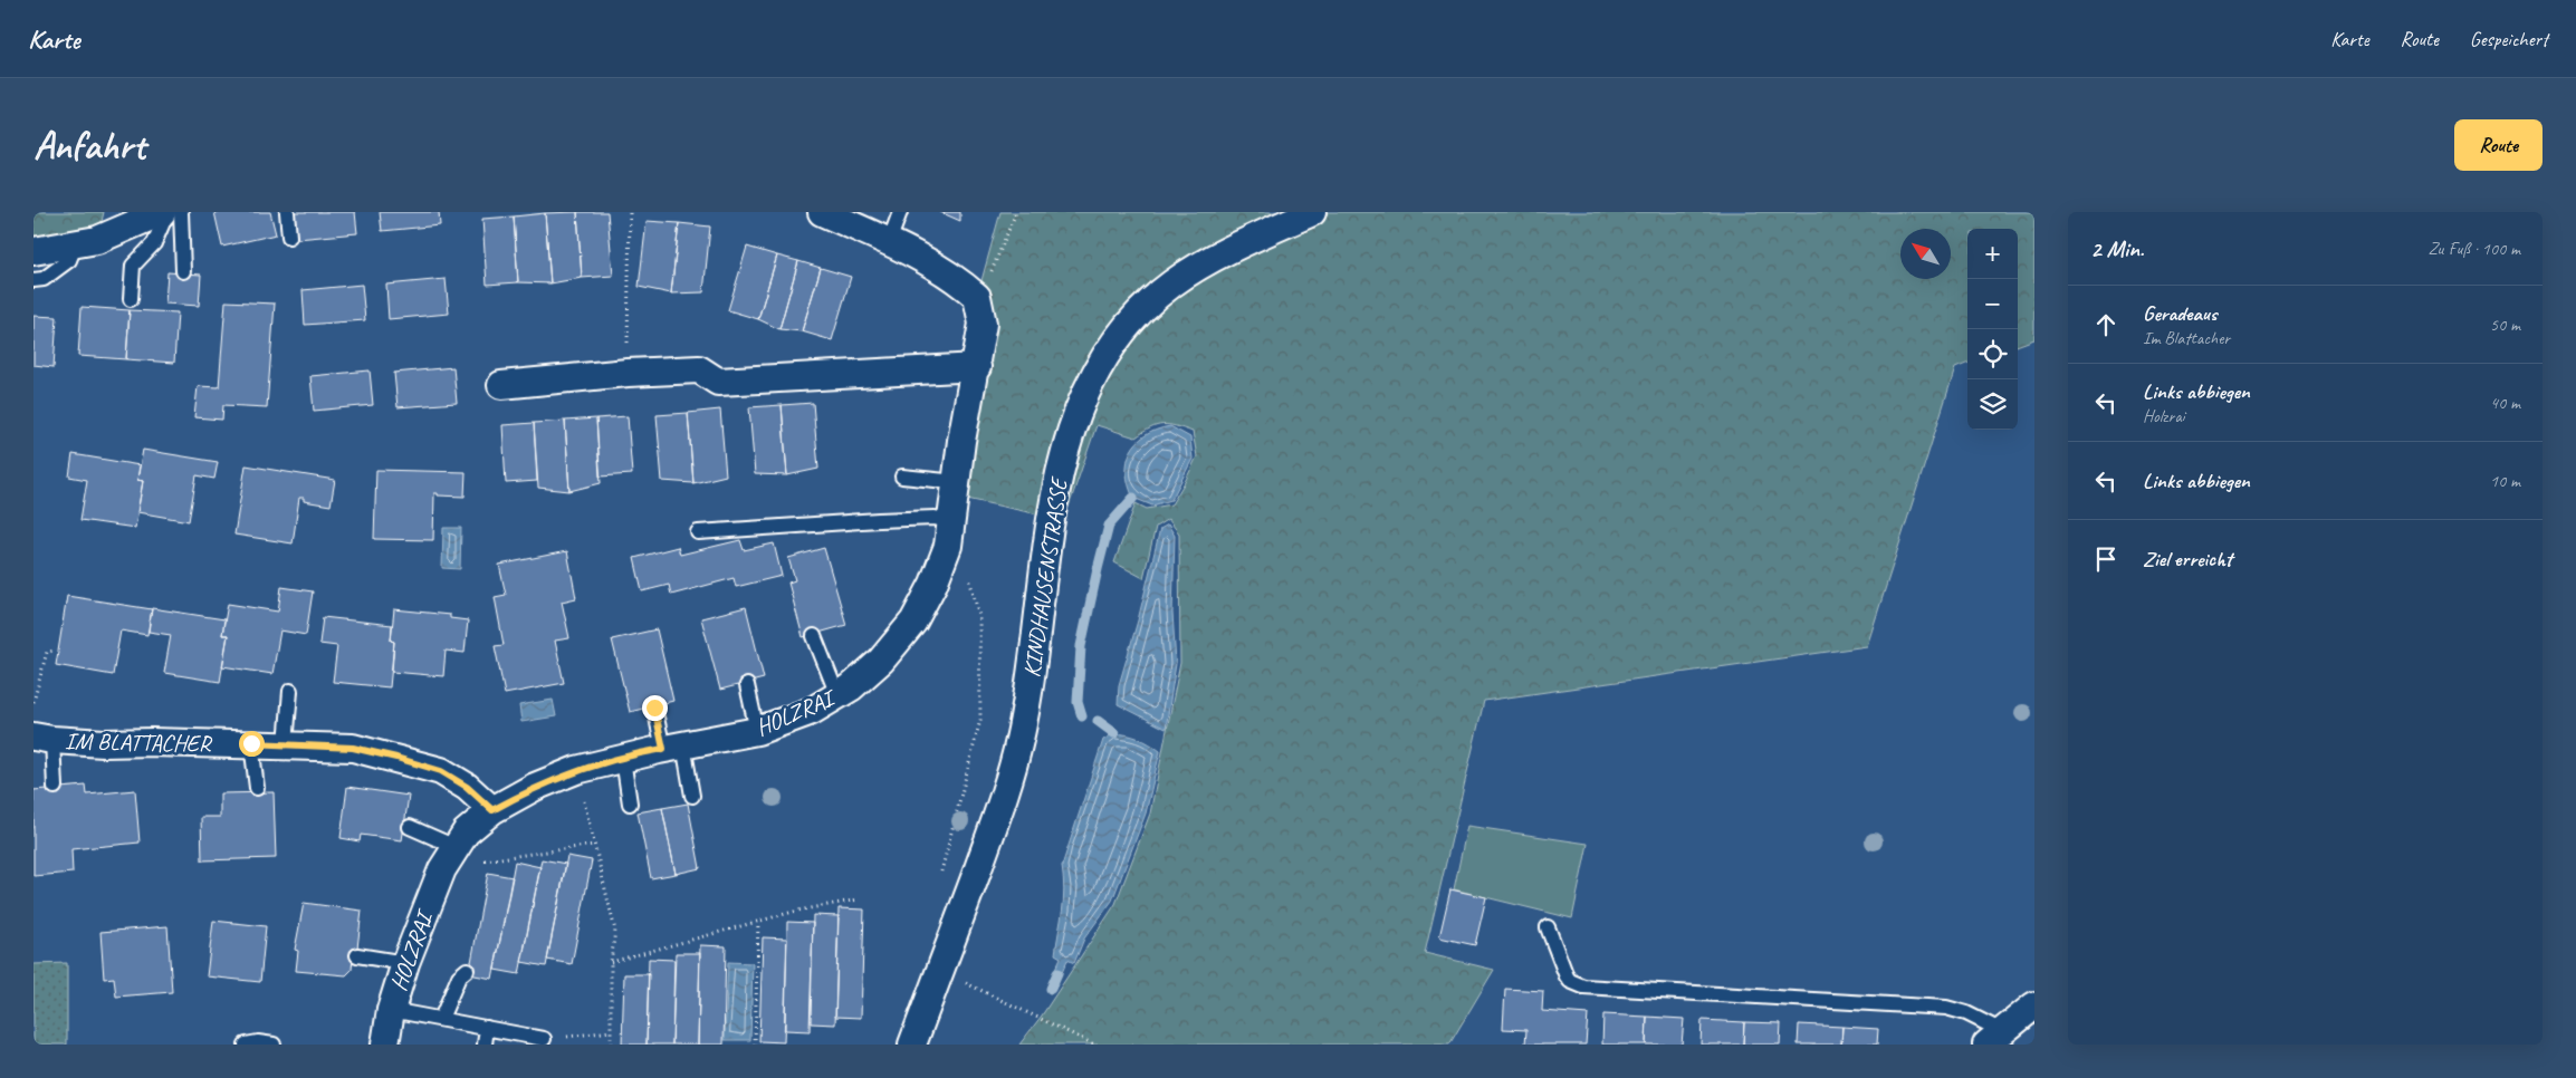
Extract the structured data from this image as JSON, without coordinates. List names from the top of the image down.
{
  "streets": {
    "street": ["KINDHAUSENSTRASSE", "HOLZRAI", "IM BLATTACHER"]
  },
  "crossings": [
    ["HOLZRAI", "IM BLATTACHER"]
  ],
  "north": "top left",
  "page": {
    "header": "Karte",
    "nav": ["Karte", "Route", "Gespeichert"],
    "buttons": "Route",
    "title": "Anfahrt",
    "heading": ["2 Min.", "Zu Fuß · 100 m"],
    "map_buttons": ["+", "−"],
    "list": [
      ["Geradeaus", "Im Blattacher", "50 m"],
      ["Links abbiegen", "Holzrai", "40 m"],
      ["Links abbiegen", "10 m"],
      "Ziel erreicht"
    ]
  }
}
